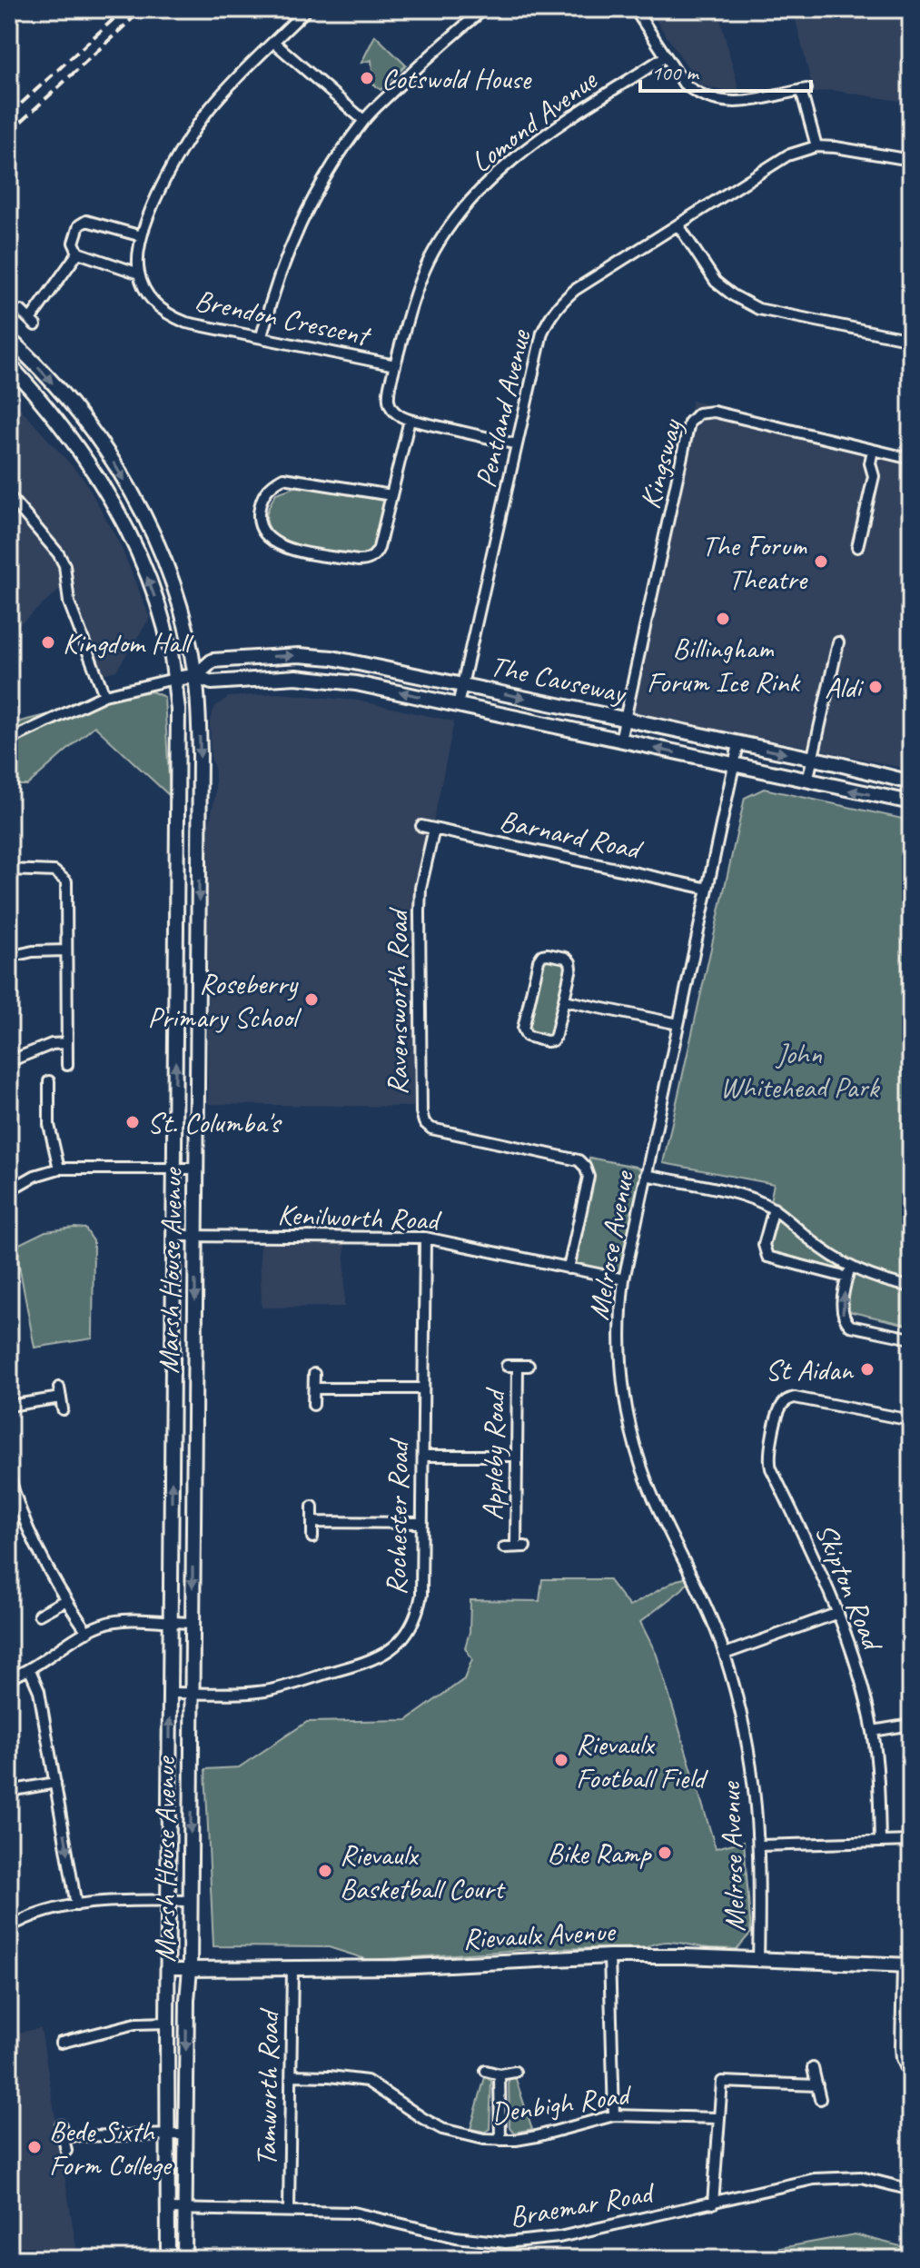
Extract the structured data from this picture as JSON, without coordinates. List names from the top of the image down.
{
  "streets": {
    "street": [
      "Lomond Avenue",
      "Brendon Crescent",
      "Pentland Avenue",
      "Kingsway",
      "The Causeway",
      "Barnard Road",
      "Ravensworth Road",
      "Kenilworth Road",
      "Melrose Avenue",
      "Marsh House Avenue",
      "Appleby Road",
      "Rochester Road",
      "Skipton Road",
      "Rievaulx Avenue",
      "Tamworth Road",
      "Denbigh Road",
      "Braemar Road"
    ]
  },
  "crossings": [
    ["Lomond Avenue", "Brendon Crescent"],
    ["Pentland Avenue", "The Causeway"],
    ["Kingsway", "The Causeway"],
    ["The Causeway", "Melrose Avenue"],
    ["The Causeway", "Marsh House Avenue"],
    ["Barnard Road", "Ravensworth Road"],
    ["Barnard Road", "Melrose Avenue"],
    ["Ravensworth Road", "Kenilworth Road"],
    ["Kenilworth Road", "Melrose Avenue"],
    ["Kenilworth Road", "Marsh House Avenue"],
    ["Kenilworth Road", "Rochester Road"],
    ["Melrose Avenue", "Rievaulx Avenue"],
    ["Marsh House Avenue", "Rochester Road"],
    ["Marsh House Avenue", "Rievaulx Avenue"],
    ["Marsh House Avenue", "Braemar Road"],
    ["Rievaulx Avenue", "Tamworth Road"],
    ["Tamworth Road", "Denbigh Road"],
    ["Tamworth Road", "Braemar Road"]
  ],
  "parks": ["John Whitehead Park"],
  "places": [
    "Cotswold House",
    "The Forum Theatre",
    "Billingham Forum Ice Rink",
    "Kingdom Hall",
    "Aldi",
    "Roseberry Primary School",
    "St. Columba's",
    "St Aidan",
    "Rievaulx Football Field",
    "Bike Ramp",
    "Rievaulx Basketball Court",
    "Bede Sixth Form College"
  ],
  "scale_bar": "100 m"
}
